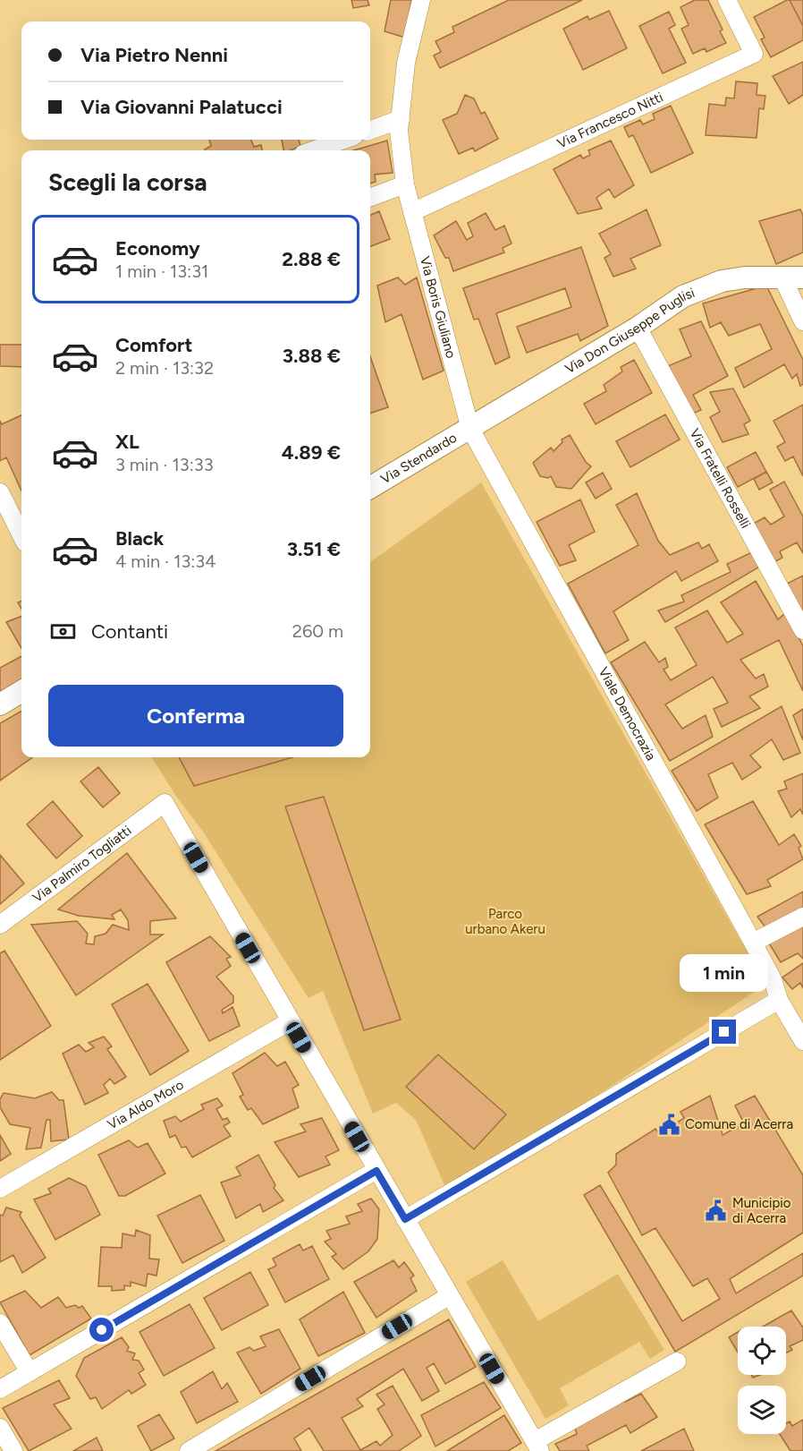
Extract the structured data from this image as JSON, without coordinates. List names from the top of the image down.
{
  "streets": {
    "street": [
      "Via Francesco Nitti",
      "Via Boris Giuliano",
      "Via Don Giuseppe Puglisi",
      "Via Stendardo",
      "Via Fratelli Rosselli",
      "Viale Democrazia",
      "Via Palmiro Togliatti",
      "Via Aldo Moro"
    ]
  },
  "crossings": [
    ["Via Francesco Nitti", "Via Boris Giuliano"],
    ["Via Boris Giuliano", "Via Don Giuseppe Puglisi"],
    ["Via Boris Giuliano", "Via Stendardo"],
    ["Via Boris Giuliano", "Viale Democrazia"],
    ["Via Don Giuseppe Puglisi", "Via Stendardo"],
    ["Via Don Giuseppe Puglisi", "Via Fratelli Rosselli"],
    ["Via Don Giuseppe Puglisi", "Viale Democrazia"],
    ["Via Stendardo", "Viale Democrazia"],
    ["Via Palmiro Togliatti", "Via Aldo Moro"]
  ],
  "parks": ["Parco urbano Akeru"],
  "places": {
    "public building": ["Comune di Acerra", "Municipio di Acerra"]
  },
  "page": {
    "banner": ["Via Pietro Nenni", "Via Giovanni Palatucci"],
    "heading": "Scegli la corsa",
    "list": [
      {
        "name": "Economy",
        "note": "1 min · 13:31",
        "value": "2.88 €"
      },
      {
        "name": "Comfort",
        "note": "2 min · 13:32",
        "value": "3.88 €"
      },
      {
        "name": "XL",
        "note": "3 min · 13:33",
        "value": "4.89 €"
      },
      {
        "name": "Black",
        "note": "4 min · 13:34",
        "value": "3.51 €"
      }
    ],
    "pay": ["Contanti", "260 m"],
    "buttons": "Conferma",
    "bubble": "1 min"
  }
}
